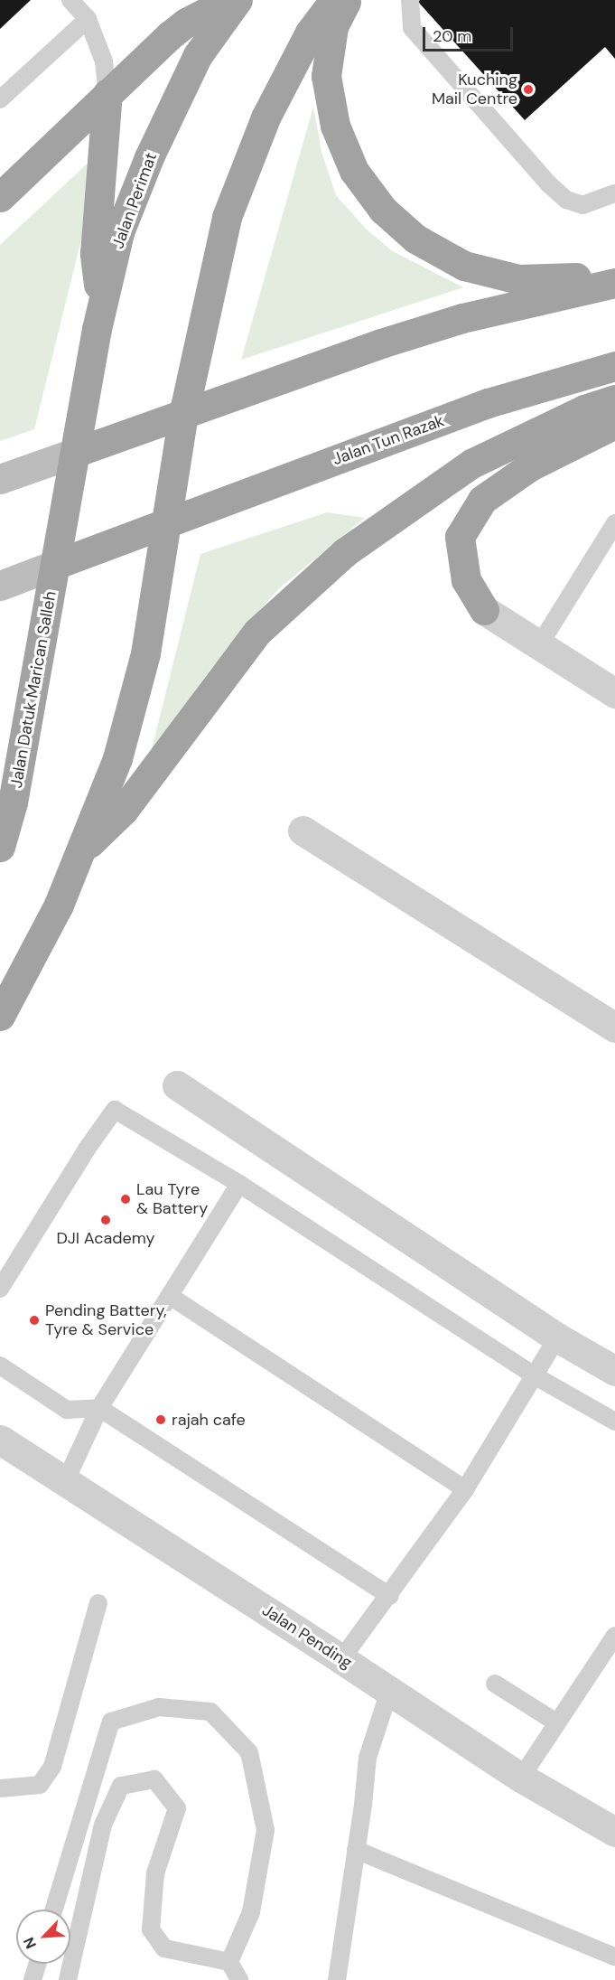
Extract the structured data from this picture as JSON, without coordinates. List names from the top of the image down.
{
  "streets": {
    "highway": ["Jalan Perimat", "Jalan Tun Razak", "Jalan Datuk Marican Salleh"],
    "street": ["Jalan Pending"]
  },
  "crossings": [
    ["Jalan Perimat", "Jalan Datuk Marican Salleh"],
    ["Jalan Tun Razak", "Jalan Datuk Marican Salleh"]
  ],
  "places": [
    "Kuching Mail Centre",
    "Lau Tyre & Battery",
    "DJI Academy",
    "Pending Battery, Tyre & Service",
    "rajah cafe"
  ],
  "scale_bar": "20 m",
  "north": "bottom left"
}
